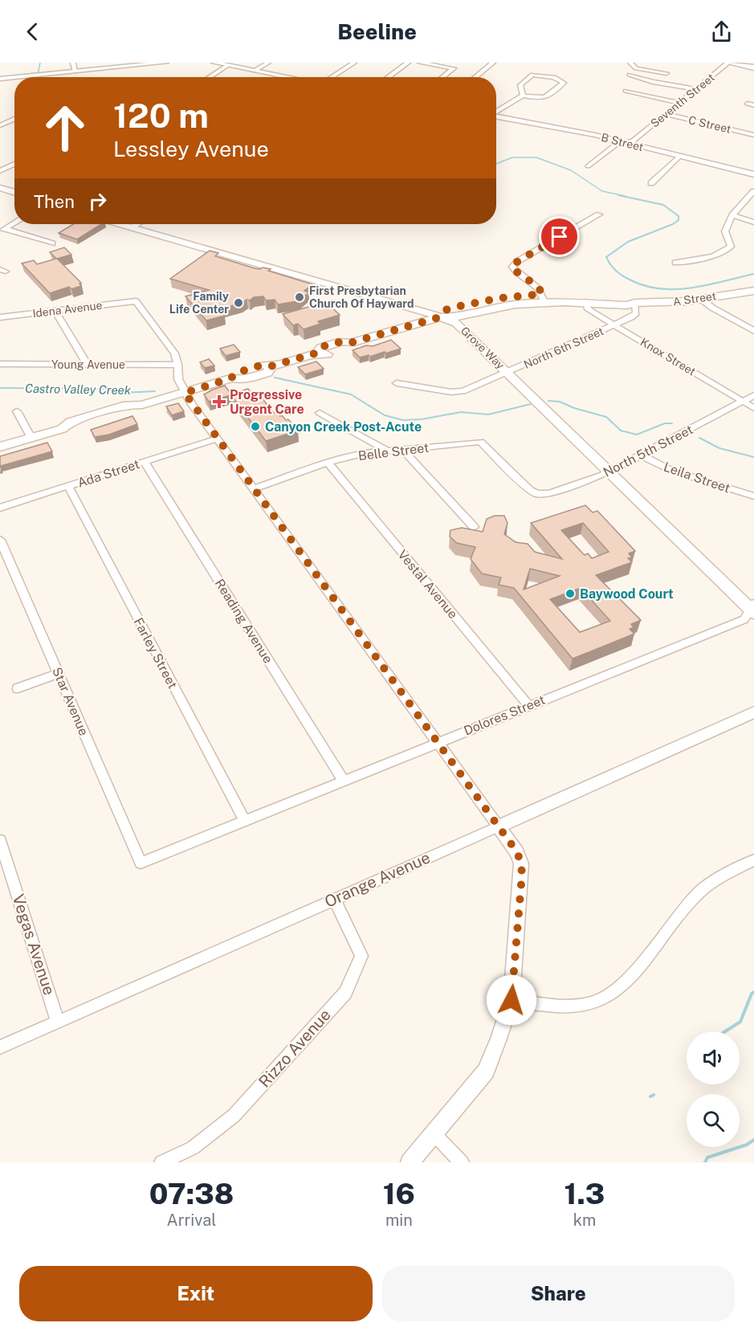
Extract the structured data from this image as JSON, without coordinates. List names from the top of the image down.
{
  "streets": {
    "main road": ["A Street", "Grove Way"],
    "street": [
      "Seventh Street",
      "C Street",
      "B Street",
      "Idena Avenue",
      "North 6th Street",
      "Knox Street",
      "Young Avenue",
      "North 5th Street",
      "Belle Street",
      "Ada Street",
      "Leila Street",
      "Vestal Avenue",
      "Reading Avenue",
      "Farley Street",
      "Star Avenue",
      "Dolores Street",
      "Orange Avenue",
      "Vegas Avenue",
      "Rizzo Avenue"
    ]
  },
  "crossings": [
    ["Seventh Street", "C Street"],
    ["Seventh Street", "B Street"],
    ["A Street", "North 6th Street"],
    ["A Street", "Knox Street"],
    ["Idena Avenue", "Young Avenue"],
    ["Grove Way", "North 6th Street"],
    ["Grove Way", "North 5th Street"],
    ["Grove Way", "Dolores Street"],
    ["North 6th Street", "Knox Street"],
    ["Knox Street", "North 5th Street"],
    ["North 5th Street", "Belle Street"],
    ["North 5th Street", "Leila Street"],
    ["Belle Street", "Vestal Avenue"],
    ["Ada Street", "Reading Avenue"],
    ["Ada Street", "Farley Street"],
    ["Vestal Avenue", "Dolores Street"],
    ["Reading Avenue", "Dolores Street"],
    ["Farley Street", "Dolores Street"],
    ["Star Avenue", "Dolores Street"],
    ["Orange Avenue", "Vegas Avenue"],
    ["Orange Avenue", "Rizzo Avenue"]
  ],
  "water": ["Castro Valley Creek"],
  "places": {
    "other": [
      "First Presbytarian Church Of Hayward",
      "Family Life Center",
      "Canyon Creek Post-Acute",
      "Baywood Court"
    ],
    "health": ["Progressive Urgent Care"]
  },
  "page": {
    "header": "Beeline",
    "turn": ["120 m", "Lessley Avenue"],
    "then": "Then",
    "eta": [
      "07:38",
      "Arrival",
      "16",
      "min",
      "1.3",
      "km"
    ],
    "buttons": ["Exit", "Share"]
  }
}
